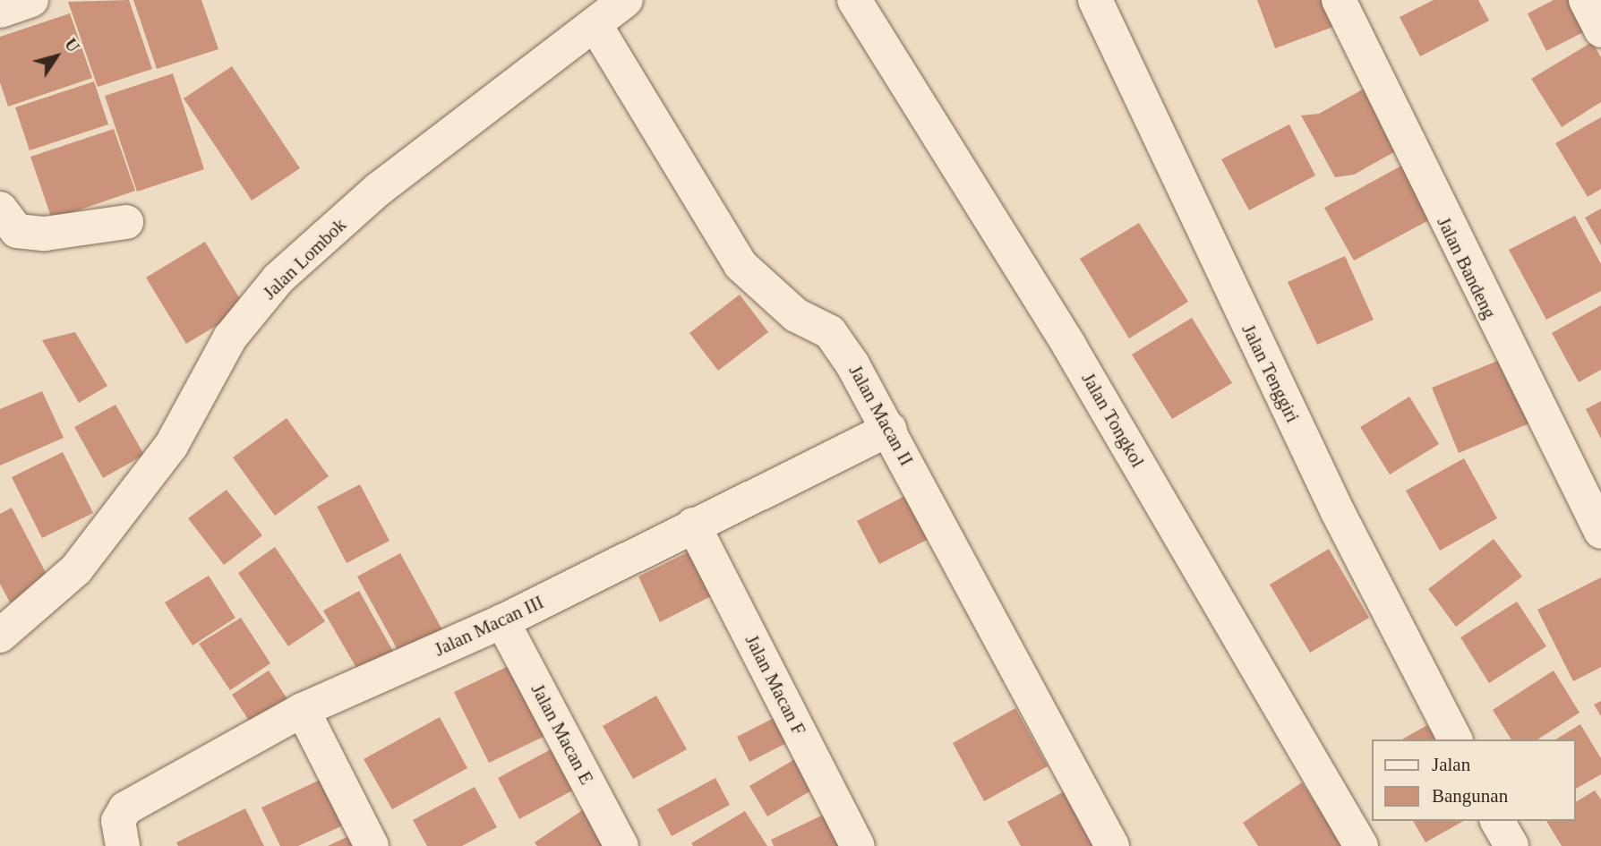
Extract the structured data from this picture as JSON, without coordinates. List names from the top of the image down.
{
  "streets": {
    "street": [
      "Jalan Lombok",
      "Jalan Bandeng",
      "Jalan Tenggiri",
      "Jalan Macan II",
      "Jalan Tongkol",
      "Jalan Macan III",
      "Jalan Macan F",
      "Jalan Macan E"
    ]
  },
  "crossings": [
    ["Jalan Lombok", "Jalan Macan II"],
    ["Jalan Macan II", "Jalan Macan III"],
    ["Jalan Macan III", "Jalan Macan F"],
    ["Jalan Macan III", "Jalan Macan E"]
  ],
  "legend": ["Jalan", "Bangunan"],
  "north": "top right"
}
